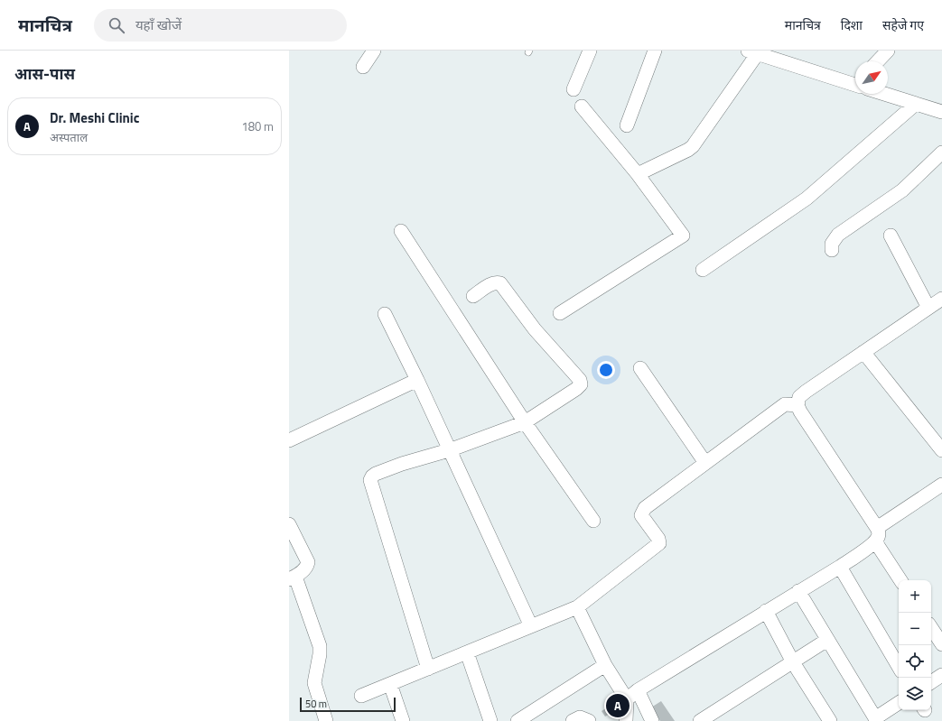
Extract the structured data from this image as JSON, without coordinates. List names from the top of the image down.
{
  "scale_bar": "50 m",
  "north": "top right",
  "page": {
    "header": "मानचित्र",
    "search": "यहाँ खोजें",
    "nav": ["मानचित्र", "दिशा", "सहेजे गए"],
    "heading": "आस-पास",
    "list": [
      {
        "mark": "A",
        "name": "Dr. Meshi Clinic",
        "note": "अस्पताल",
        "value": "180 m"
      }
    ],
    "map_buttons": ["+", "−"],
    "pins": "A",
    "scale": "50 m"
  }
}
